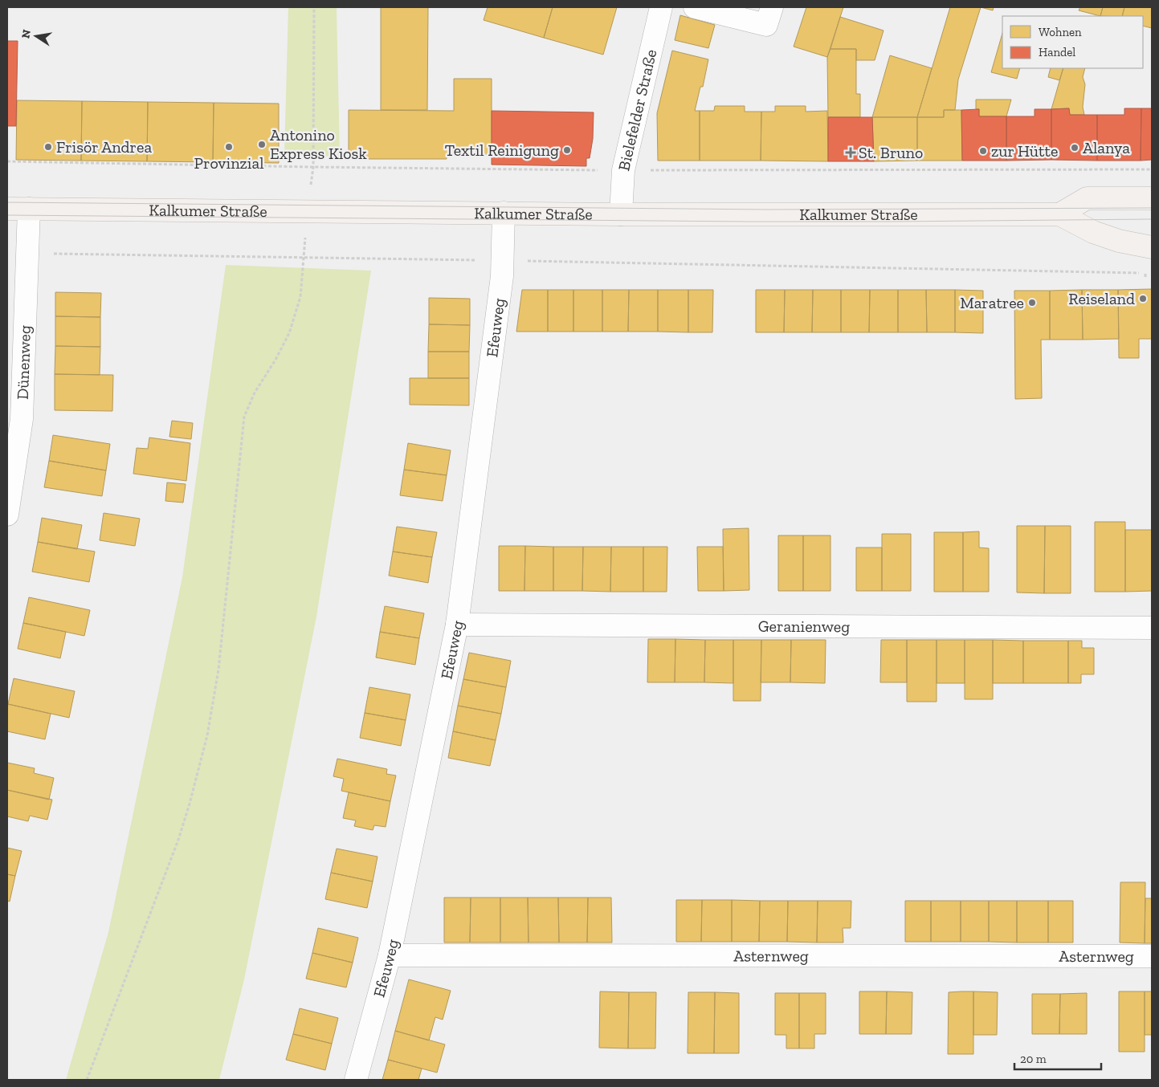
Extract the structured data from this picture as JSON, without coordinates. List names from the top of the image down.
{
  "streets": {
    "main road": ["Kalkumer Straße"],
    "street": [
      "Bielefelder Straße",
      "Efeuweg",
      "Dünenweg",
      "Geranienweg",
      "Asternweg"
    ]
  },
  "crossings": [
    ["Bielefelder Straße", "Kalkumer Straße"],
    ["Kalkumer Straße", "Efeuweg"],
    ["Kalkumer Straße", "Dünenweg"],
    ["Efeuweg", "Geranienweg"],
    ["Efeuweg", "Asternweg"]
  ],
  "places": {
    "other": [
      "Antonino Express Kiosk",
      "Frisör Andrea",
      "Provinzial",
      "Alanya",
      "Textil Reinigung",
      "zur Hütte",
      "Reiseland",
      "Maratree"
    ],
    "health": ["St. Bruno"]
  },
  "legend": ["Wohnen", "Handel"],
  "scale_bar": "20 m",
  "north": "left"
}
